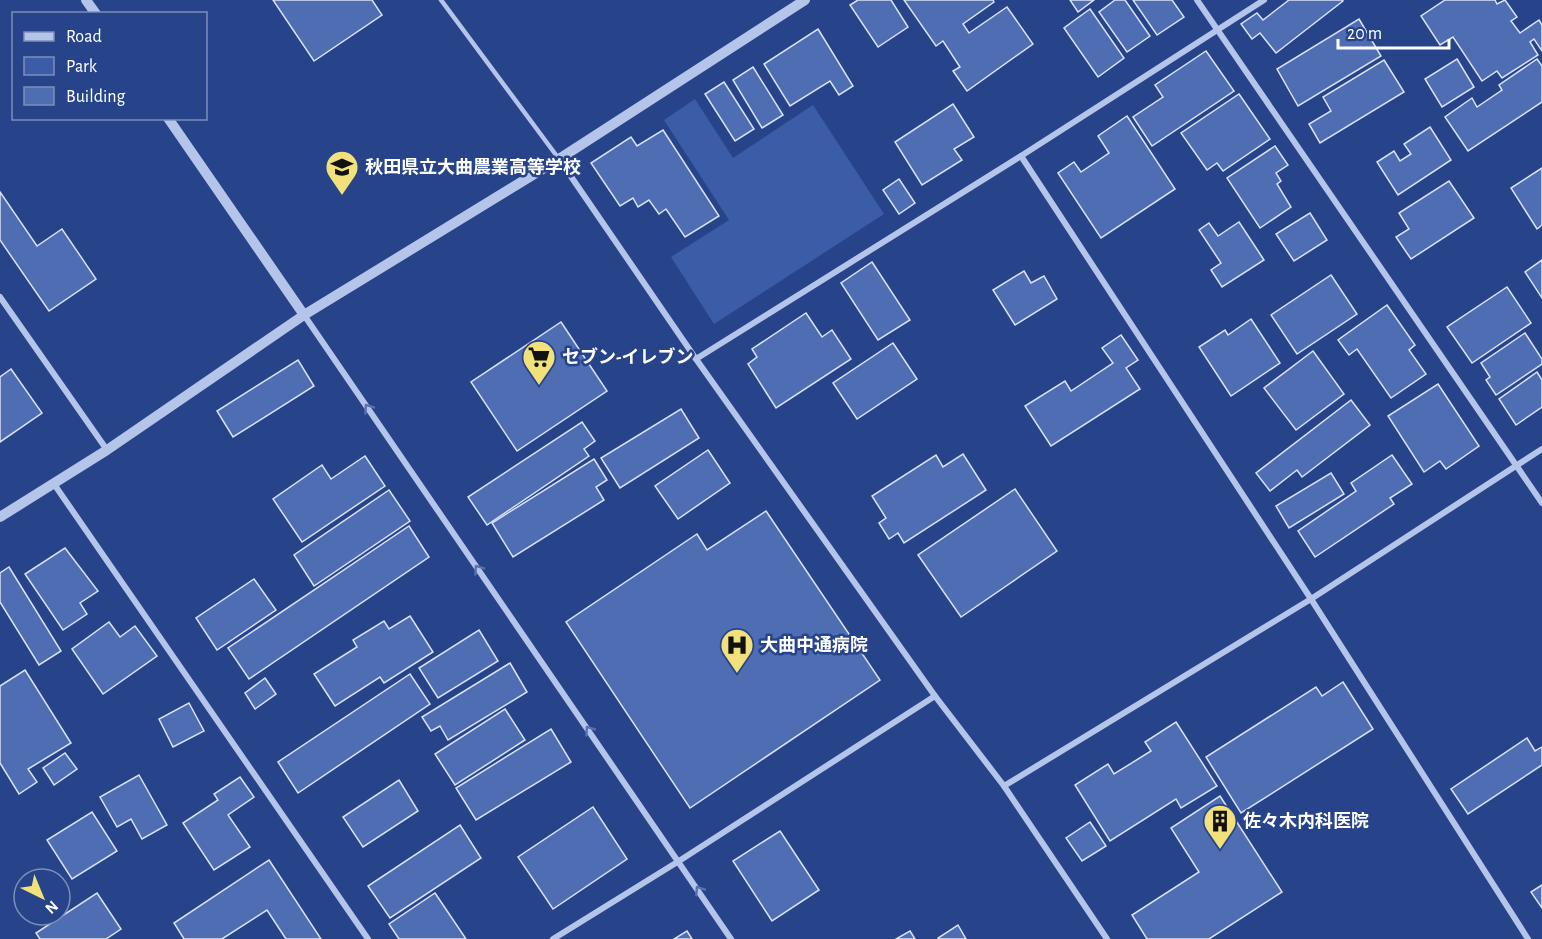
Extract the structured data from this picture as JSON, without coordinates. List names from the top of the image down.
{
  "places": {
    "school or university": ["秋田県立大曲農業高等学校"],
    "supermarket": ["セブン-イレブン"],
    "hospital": ["大曲中通病院"],
    "building": ["佐々木内科医院"]
  },
  "legend": ["Road", "Park", "Building"],
  "scale_bar": "20 m",
  "north": "bottom right"
}
